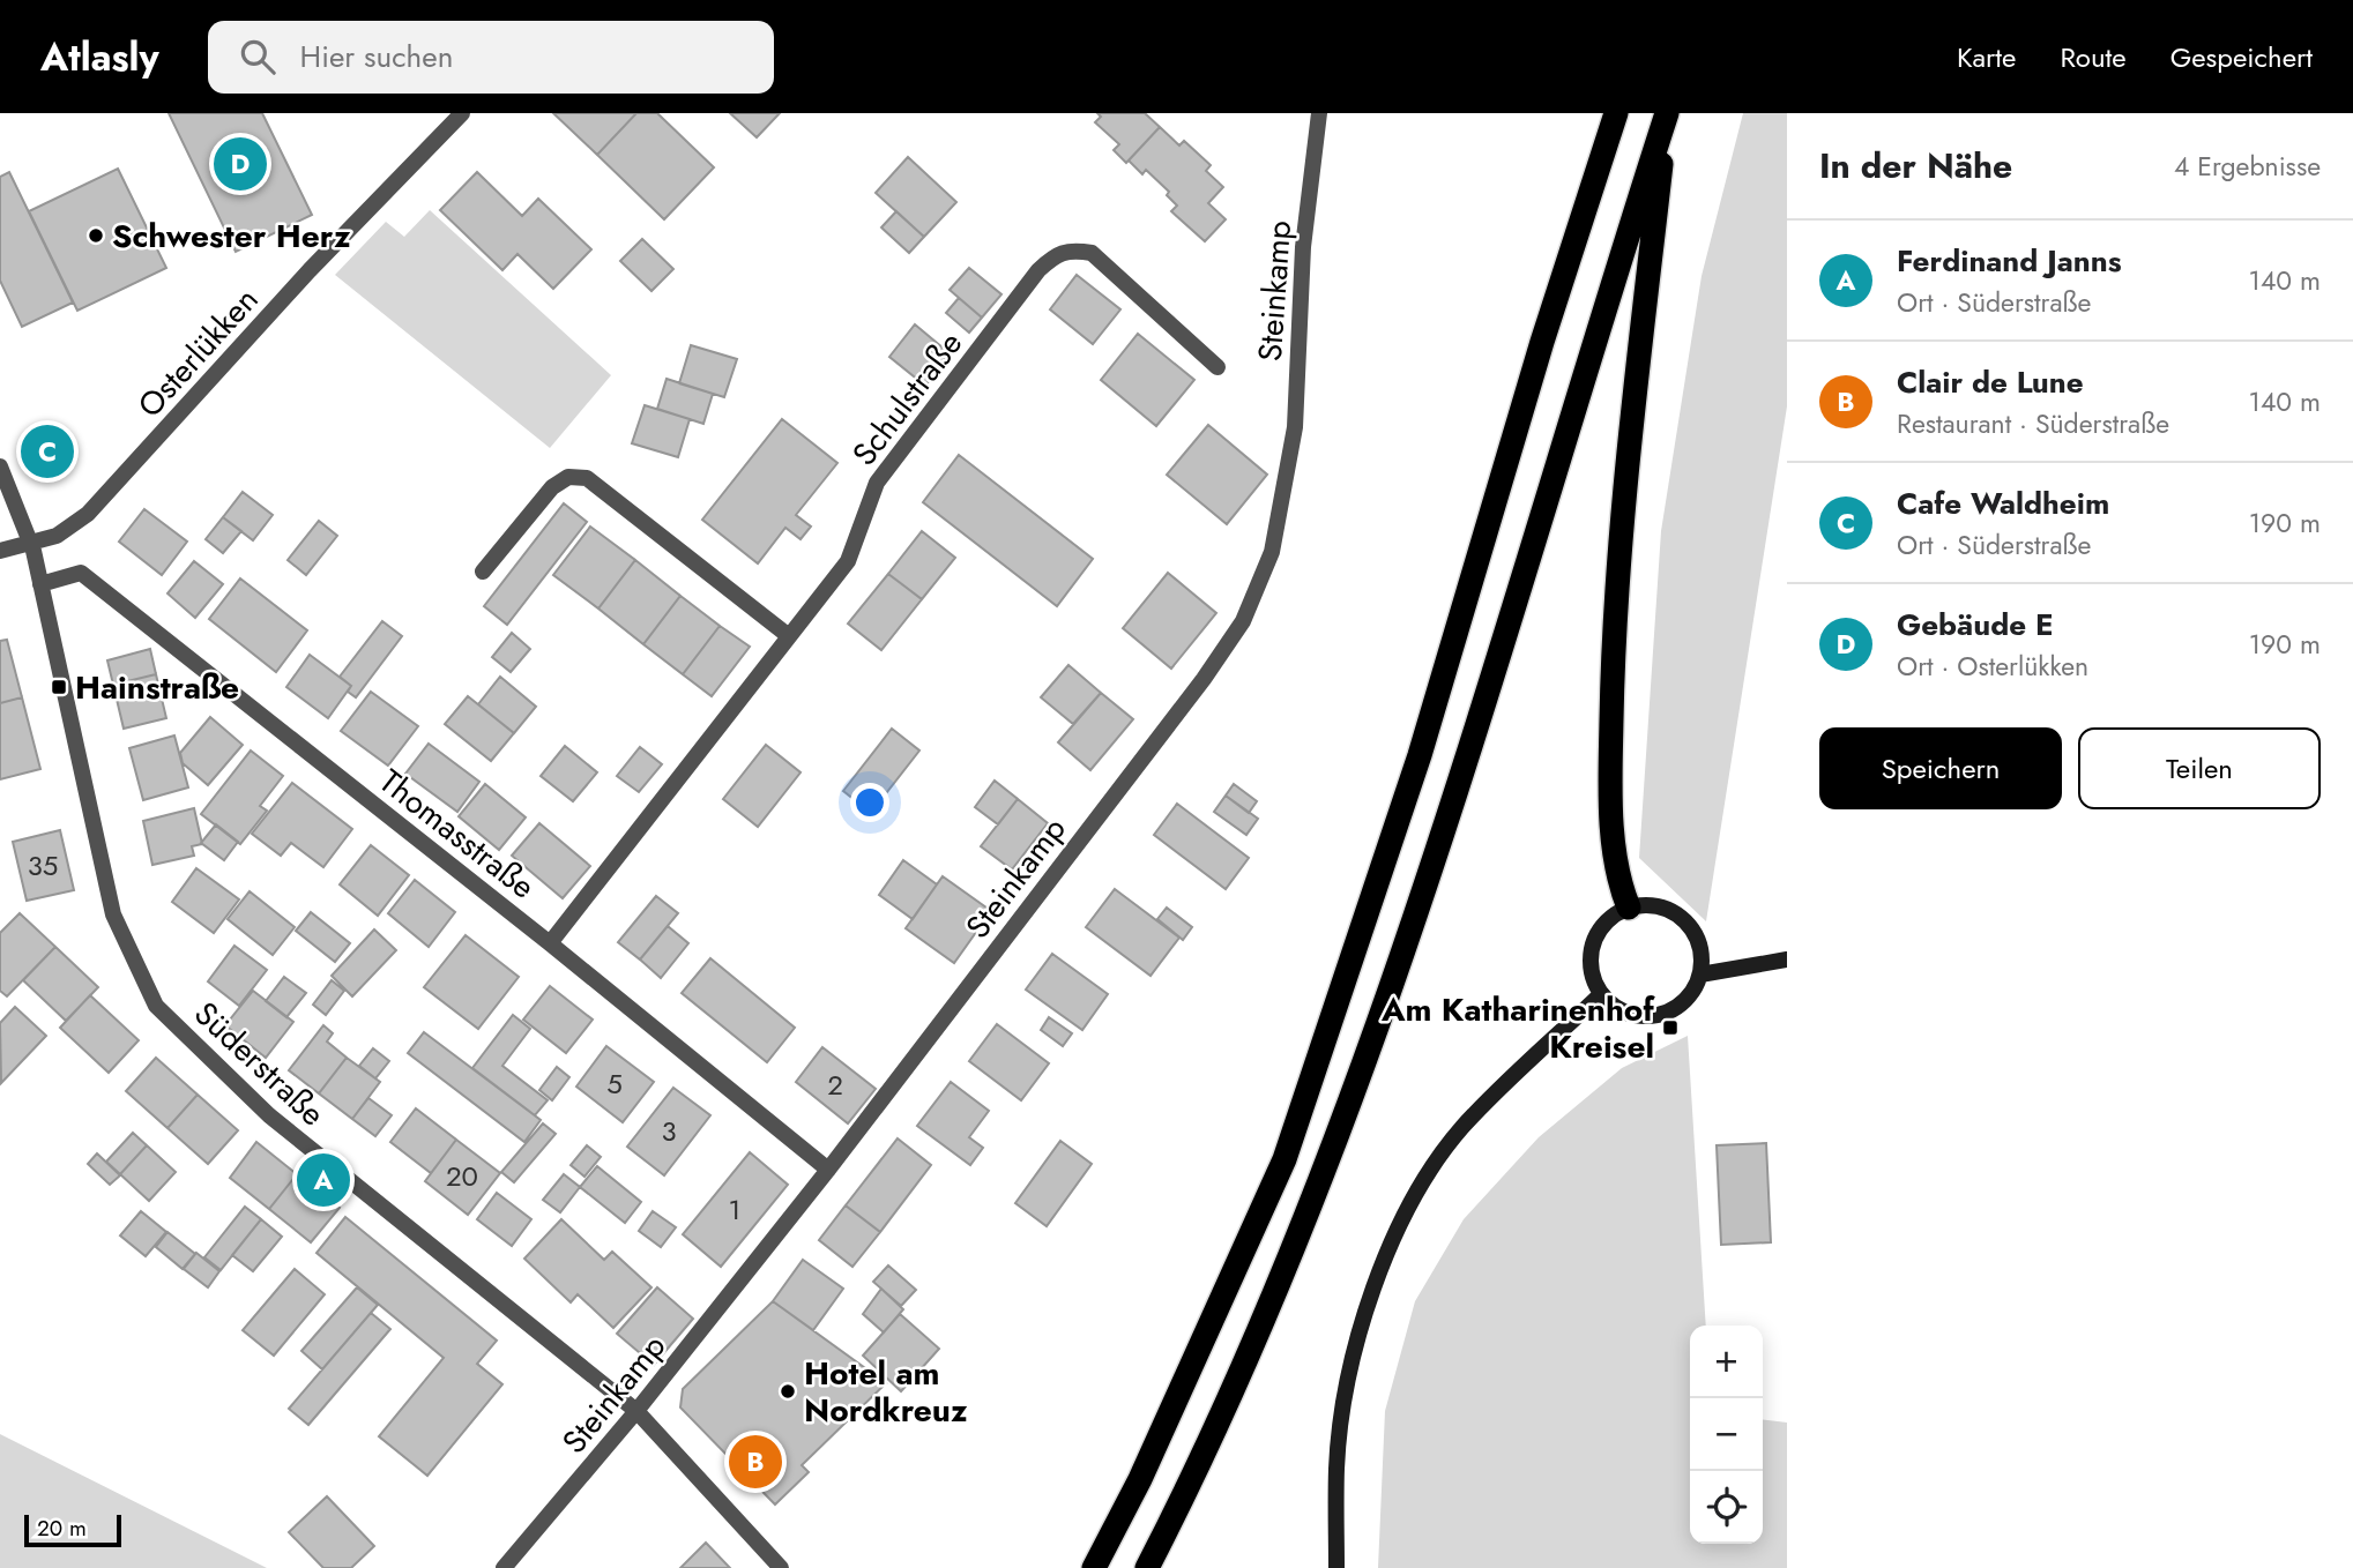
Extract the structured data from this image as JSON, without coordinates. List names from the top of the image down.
{
  "streets": {
    "street": [
      "Steinkamp",
      "Osterlükken",
      "Schulstraße",
      "Thomasstraße",
      "Süderstraße"
    ]
  },
  "crossings": [
    ["Steinkamp", "Thomasstraße"],
    ["Steinkamp", "Süderstraße"],
    ["Osterlükken", "Süderstraße"],
    ["Schulstraße", "Thomasstraße"],
    ["Thomasstraße", "Süderstraße"]
  ],
  "places": {
    "other": ["Schwester Herz", "Hotel am Nordkreuz"],
    "transit": ["Hainstraße", "Am Katharinenhof Kreisel"]
  },
  "house_numbers": [
    "35",
    "5",
    "2",
    "3",
    "20",
    "1"
  ],
  "scale_bar": "20 m",
  "page": {
    "header": "Atlasly",
    "search": "Hier suchen",
    "nav": ["Karte", "Route", "Gespeichert"],
    "heading": ["In der Nähe", "4 Ergebnisse"],
    "pins": [
      "D",
      "C",
      "A",
      "B"
    ],
    "list": [
      {
        "mark": "A",
        "name": "Ferdinand Janns",
        "note": "Ort · Süderstraße",
        "value": "140 m"
      },
      {
        "mark": "B",
        "name": "Clair de Lune",
        "note": "Restaurant · Süderstraße",
        "value": "140 m"
      },
      {
        "mark": "C",
        "name": "Cafe Waldheim",
        "note": "Ort · Süderstraße",
        "value": "190 m"
      },
      {
        "mark": "D",
        "name": "Gebäude E",
        "note": "Ort · Osterlükken",
        "value": "190 m"
      }
    ],
    "buttons": ["Speichern", "Teilen"],
    "map_buttons": ["+", "−"],
    "scale": "20 m"
  }
}
